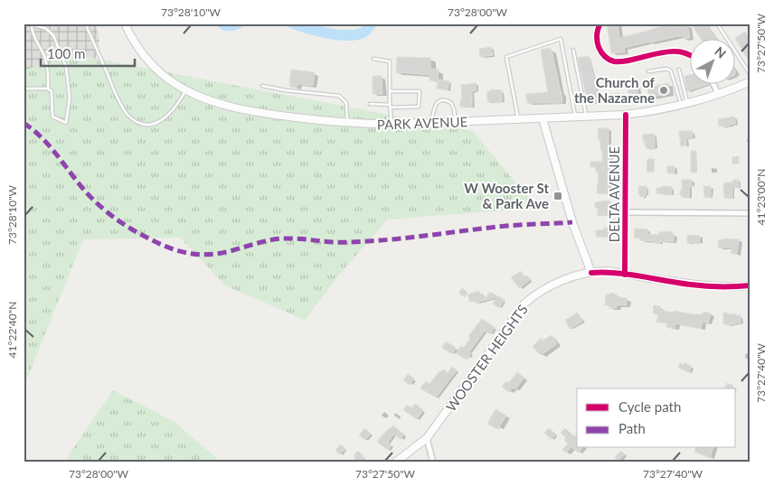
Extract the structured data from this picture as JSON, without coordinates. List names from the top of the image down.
{
  "streets": {
    "main road": ["PARK AVENUE", "WOOSTER HEIGHTS"],
    "street": ["DELTA AVENUE"]
  },
  "crossings": [
    ["PARK AVENUE", "DELTA AVENUE"],
    ["DELTA AVENUE", "WOOSTER HEIGHTS"]
  ],
  "places": {
    "other": ["Church of the Nazarene"],
    "transit": ["W Wooster St & Park Ave"]
  },
  "legend": ["Cycle path", "Path"],
  "scale_bar": "100 m",
  "north": "top right",
  "coordinates": [
    "73°28'10\"W",
    "73°28'00\"W",
    "73°27'50\"W",
    "41°23'00\"N",
    "41°22'40\"N",
    "73°27'40\"W"
  ]
}
